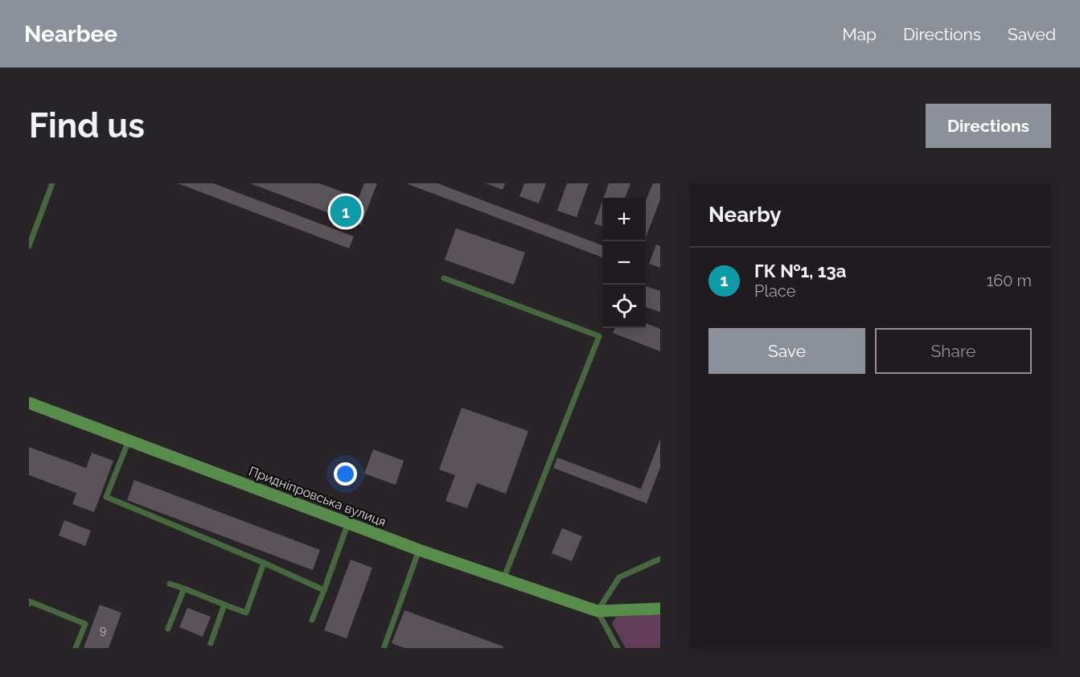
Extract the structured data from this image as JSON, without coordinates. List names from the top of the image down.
{
  "streets": {
    "street": ["Придніпровська вулиця"]
  },
  "house_numbers": ["9"],
  "page": {
    "header": "Nearbee",
    "nav": ["Map", "Directions", "Saved"],
    "buttons": [
      "Directions",
      ["Save", "Share"]
    ],
    "title": "Find us",
    "heading": "Nearby",
    "pins": "1",
    "map_buttons": ["+", "−"],
    "list": [
      {
        "mark": "1",
        "name": "ГК №1, 13а",
        "note": "Place",
        "value": "160 m"
      }
    ]
  }
}
